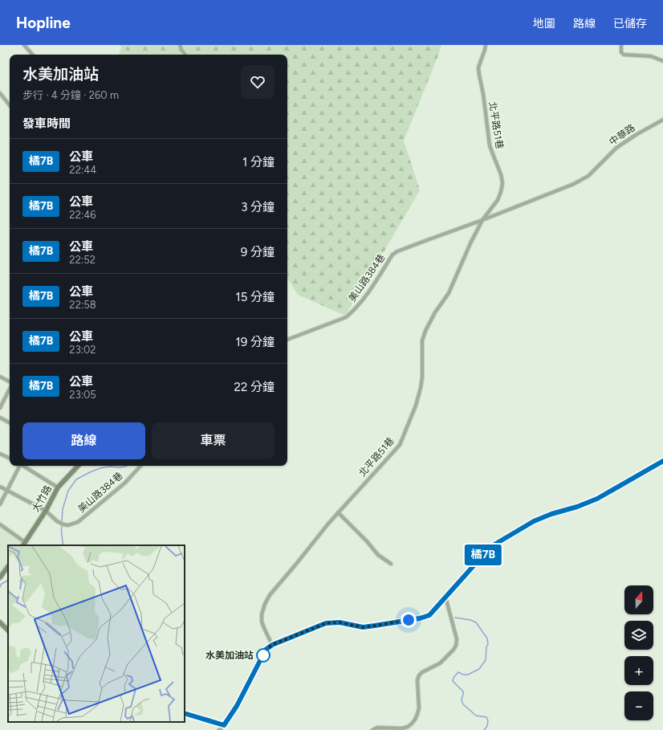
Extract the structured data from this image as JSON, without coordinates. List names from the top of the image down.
{
  "streets": {
    "street": [
      "北平路51巷",
      "中華路",
      "美山路384巷",
      "大竹路"
    ]
  },
  "crossings": [
    ["北平路51巷", "中華路"],
    ["北平路51巷", "美山路384巷"],
    ["中華路", "美山路384巷"],
    ["美山路384巷", "大竹路"]
  ],
  "places": ["水美加油站"],
  "lines": ["bus line 橘7B"],
  "north": "top",
  "page": {
    "header": "Hopline",
    "nav": ["地圖", "路線", "已儲存"],
    "on_map": "橘7B",
    "heading": [
      ["水美加油站", "步行 · 4 分鐘 · 260 m"],
      "發車時間"
    ],
    "list": [
      {
        "mark": "橘7B",
        "name": "公車",
        "note": "22:44",
        "value": "1 分鐘"
      },
      {
        "mark": "橘7B",
        "name": "公車",
        "note": "22:46",
        "value": "3 分鐘"
      },
      {
        "mark": "橘7B",
        "name": "公車",
        "note": "22:52",
        "value": "9 分鐘"
      },
      {
        "mark": "橘7B",
        "name": "公車",
        "note": "22:58",
        "value": "15 分鐘"
      },
      {
        "mark": "橘7B",
        "name": "公車",
        "note": "23:02",
        "value": "19 分鐘"
      },
      {
        "mark": "橘7B",
        "name": "公車",
        "note": "23:05",
        "value": "22 分鐘"
      }
    ],
    "buttons": ["路線", "車票"],
    "map_buttons": ["+", "−"]
  }
}
